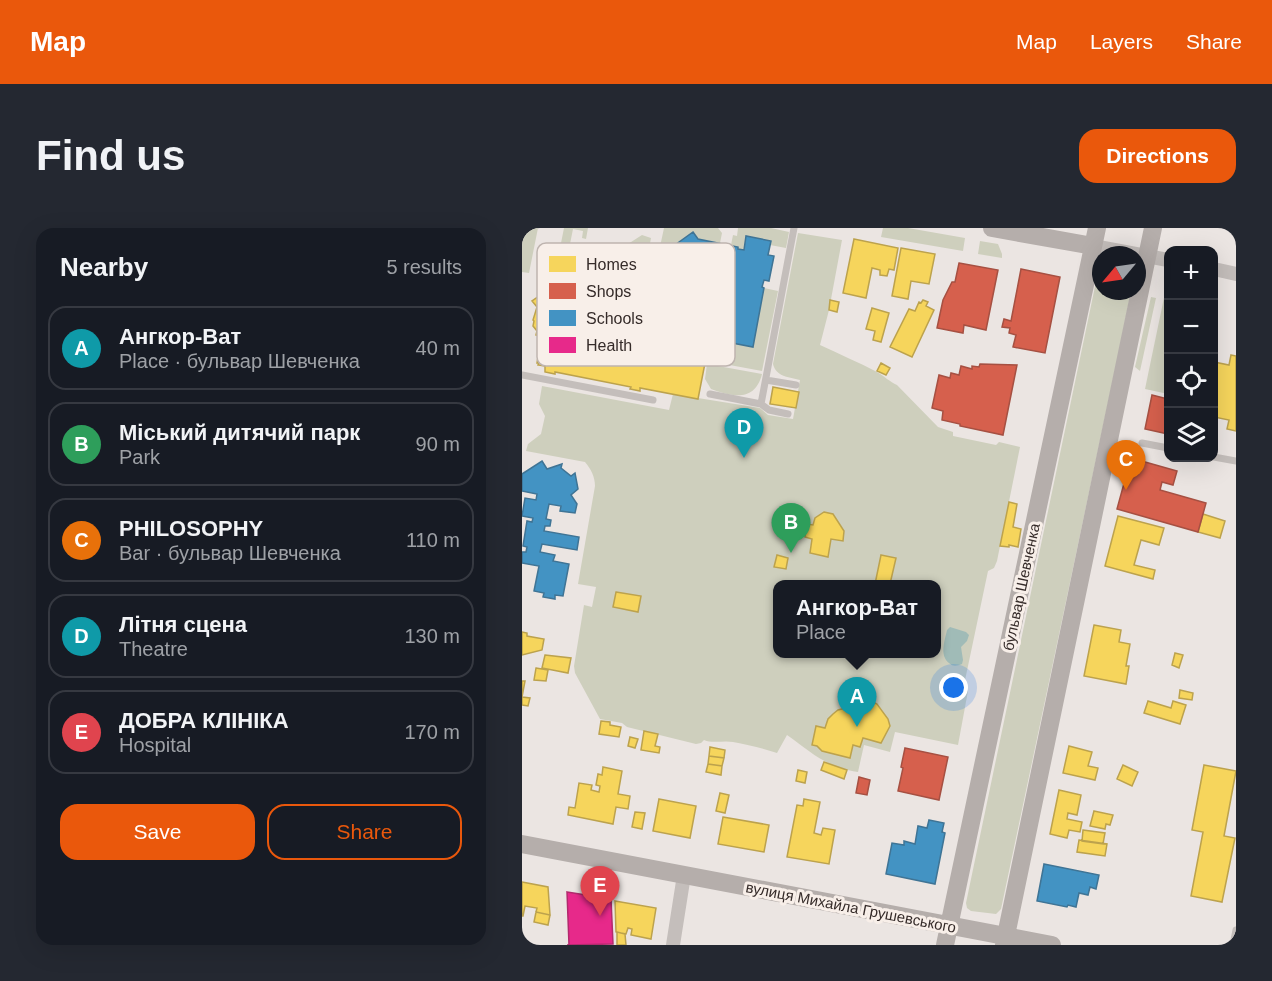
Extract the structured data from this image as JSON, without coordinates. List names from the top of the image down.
{
  "streets": {
    "main road": ["бульвар Шевченка", "вулиця Михайла Грушевського"]
  },
  "crossings": [
    ["бульвар Шевченка", "вулиця Михайла Грушевського"]
  ],
  "legend": [
    "Homes",
    "Shops",
    "Schools",
    "Health"
  ],
  "north": "bottom left",
  "page": {
    "header": "Map",
    "nav": ["Map", "Layers", "Share"],
    "buttons": [
      "Directions",
      ["Save", "Share"]
    ],
    "title": "Find us",
    "heading": ["Nearby", "5 results"],
    "map_buttons": ["+", "−"],
    "list": [
      {
        "mark": "A",
        "name": "Ангкор-Ват",
        "note": "Place · бульвар Шевченка",
        "value": "40 m"
      },
      {
        "mark": "B",
        "name": "Міський дитячий парк",
        "note": "Park",
        "value": "90 m"
      },
      {
        "mark": "C",
        "name": "PHILOSOPHY",
        "note": "Bar · бульвар Шевченка",
        "value": "110 m"
      },
      {
        "mark": "D",
        "name": "Літня сцена",
        "note": "Theatre",
        "value": "130 m"
      },
      {
        "mark": "E",
        "name": "ДОБРА КЛІНІКА",
        "note": "Hospital",
        "value": "170 m"
      }
    ],
    "pins": [
      "D",
      "C",
      "B",
      "A",
      "E"
    ],
    "popup": ["Ангкор-Ват", "Place"]
  }
}
